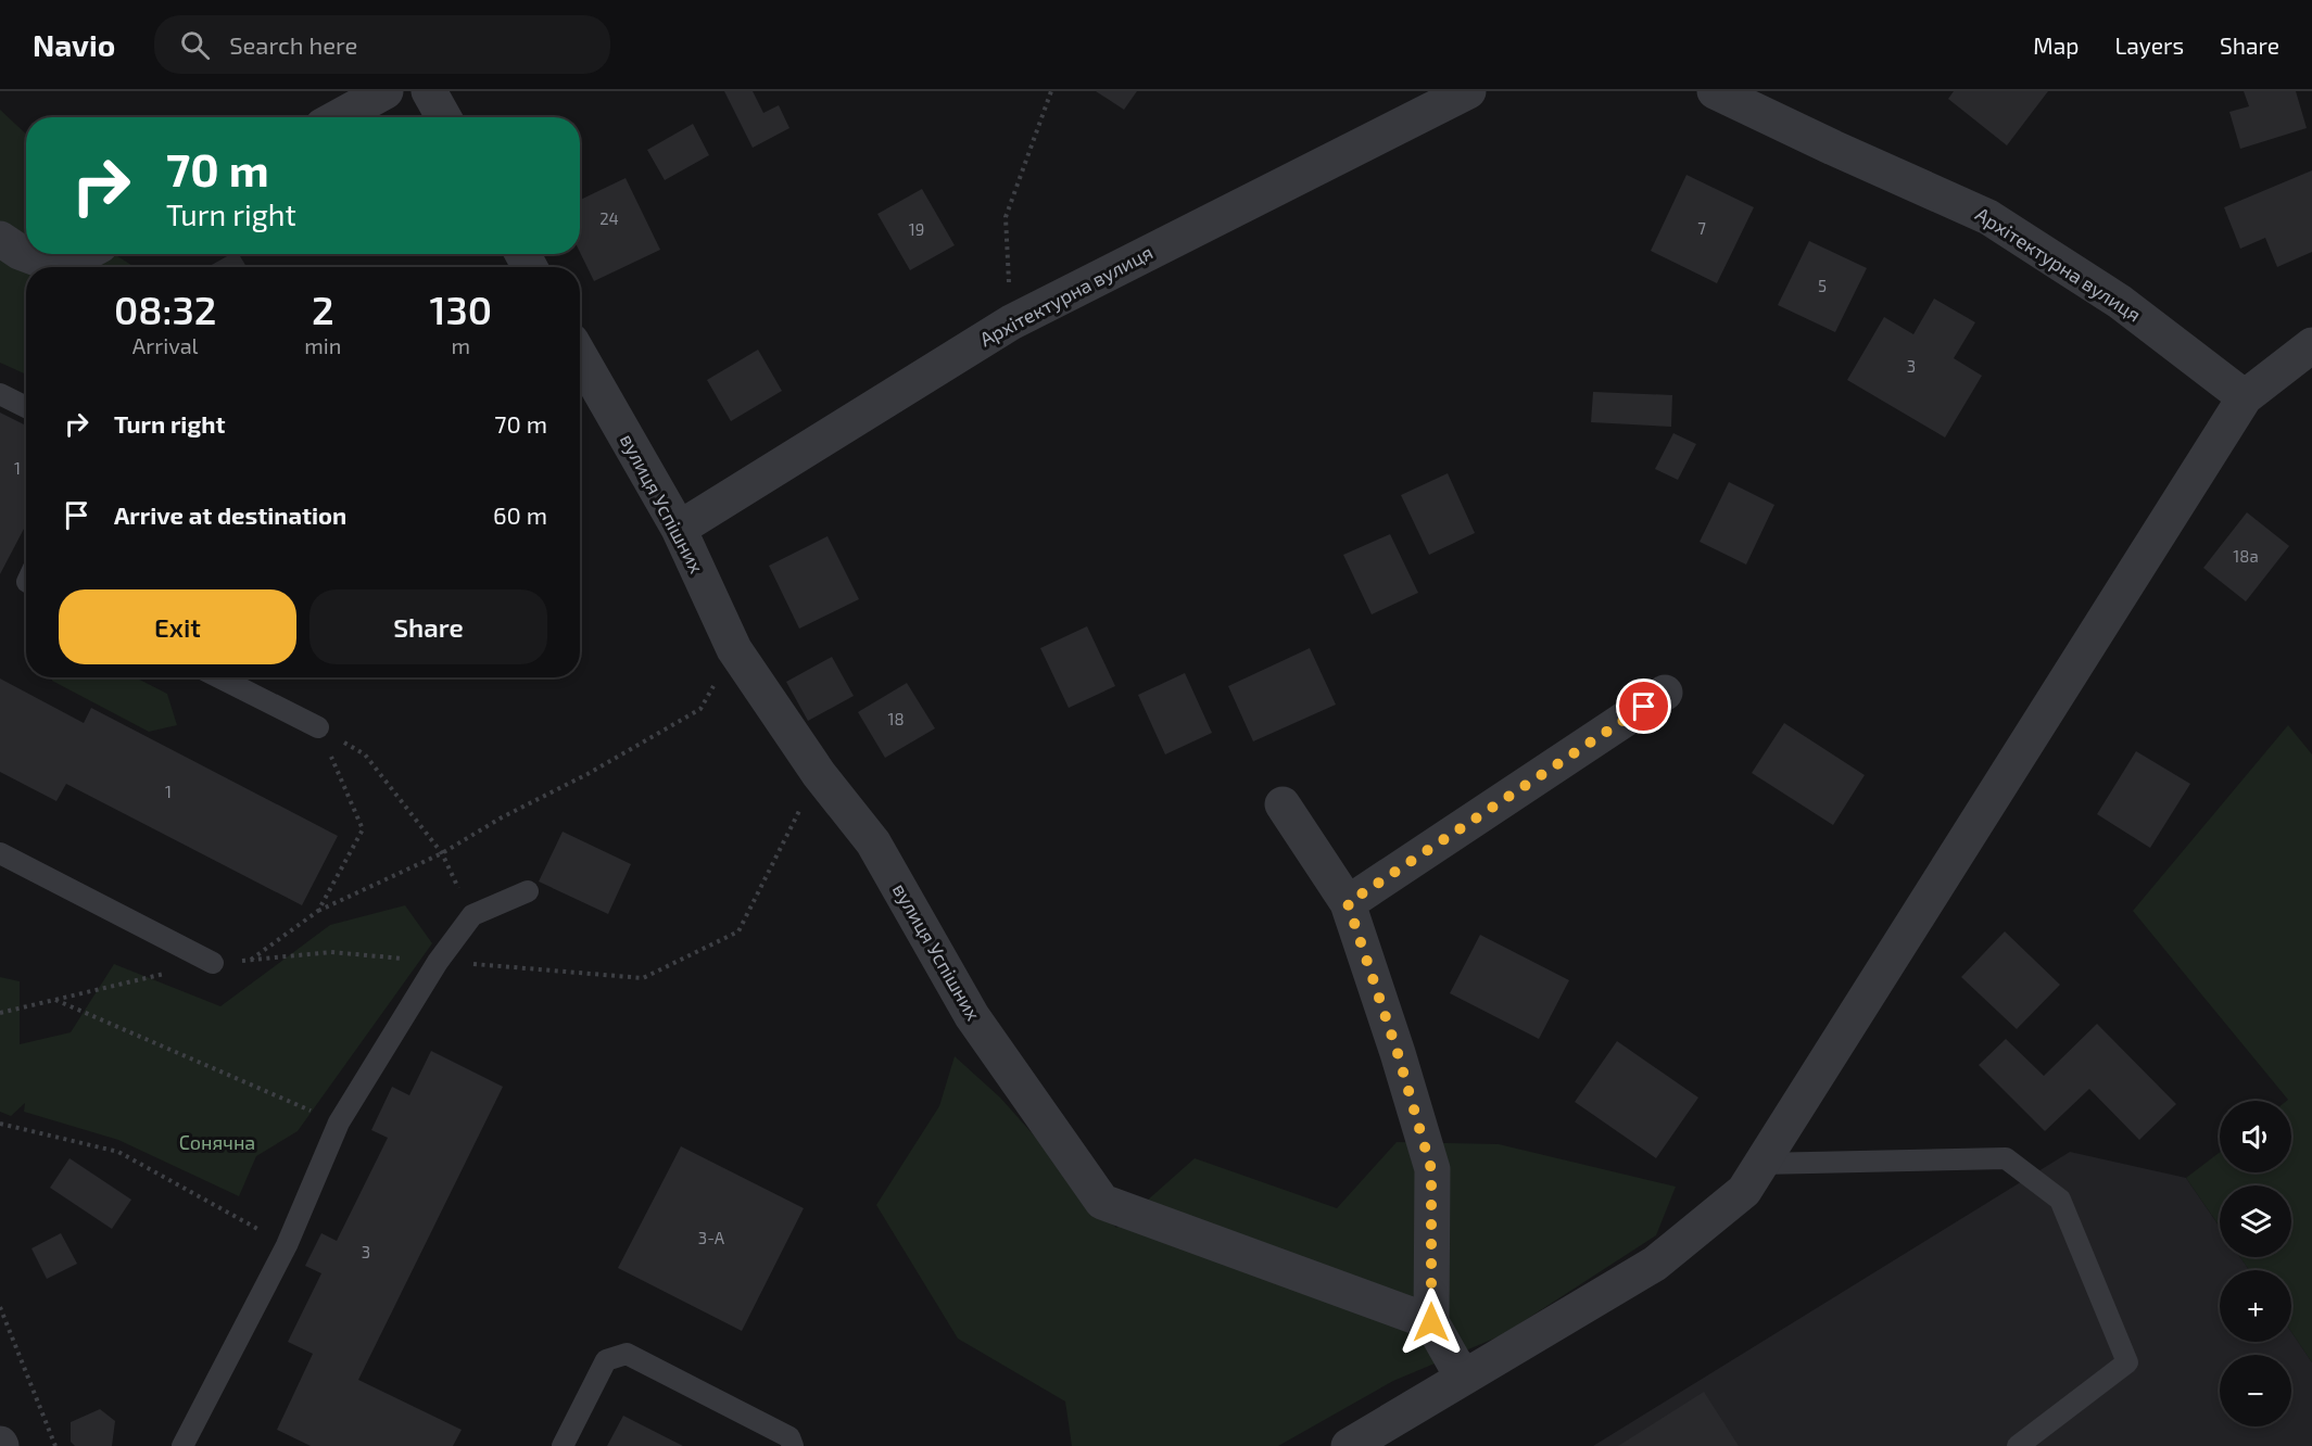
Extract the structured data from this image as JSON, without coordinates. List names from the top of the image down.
{
  "streets": {
    "street": ["Архітектурна вулиця", "вулиця Успішних"]
  },
  "crossings": [
    ["Архітектурна вулиця", "вулиця Успішних"]
  ],
  "parks": ["Сонячна"],
  "house_numbers": [
    "24",
    "7",
    "19",
    "5",
    "3",
    "1",
    "18а",
    "18",
    "1",
    "3-A",
    "3"
  ],
  "page": {
    "header": "Navio",
    "search": "Search here",
    "nav": ["Map", "Layers", "Share"],
    "turn": ["70 m", "Turn right"],
    "eta": [
      "08:32",
      "Arrival",
      "2",
      "min",
      "130",
      "m"
    ],
    "list": [
      {
        "name": "Turn right",
        "value": "70 m"
      },
      {
        "name": "Arrive at destination",
        "value": "60 m"
      }
    ],
    "buttons": ["Exit", "Share"],
    "map_buttons": ["+", "−"]
  }
}
